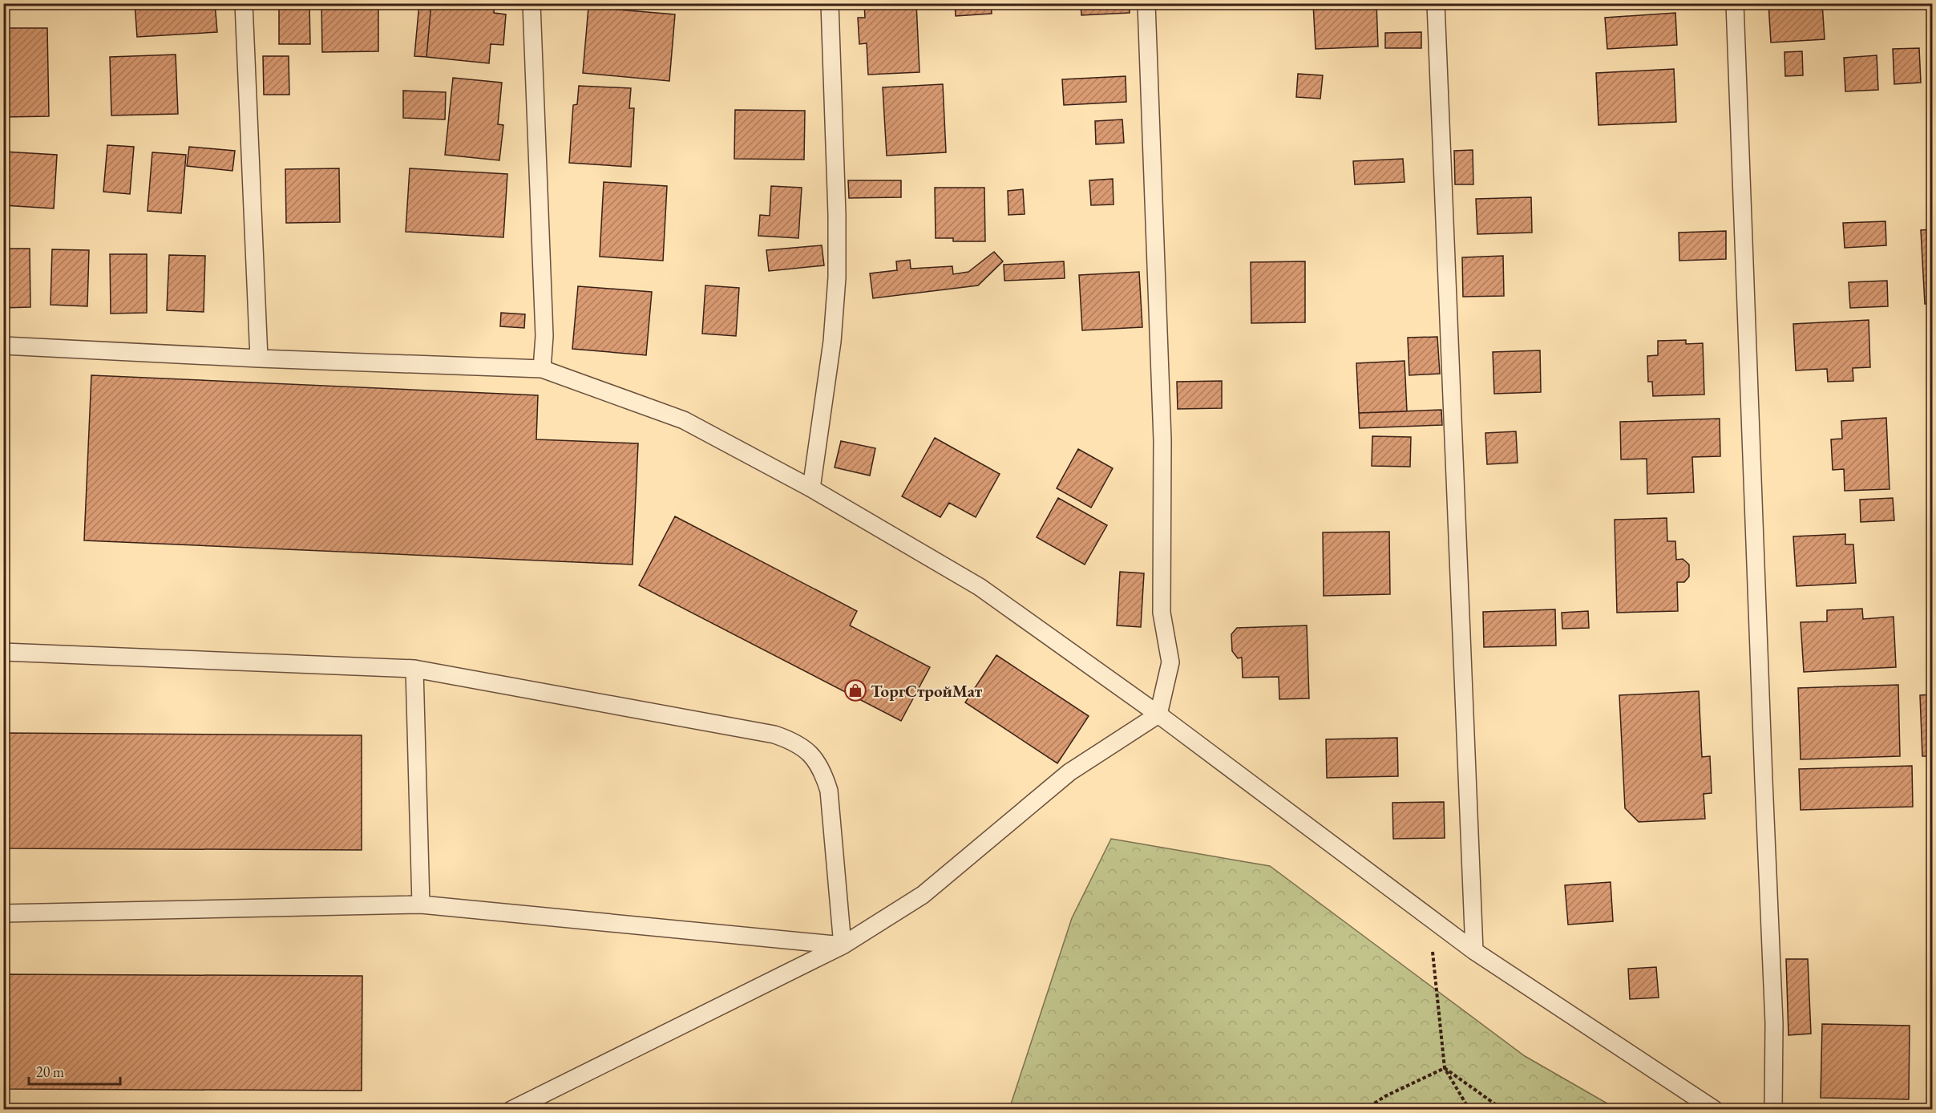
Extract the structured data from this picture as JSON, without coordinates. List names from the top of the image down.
{
  "places": {
    "shop": ["ТоргСтройМат"]
  },
  "scale_bar": "20 m"
}
